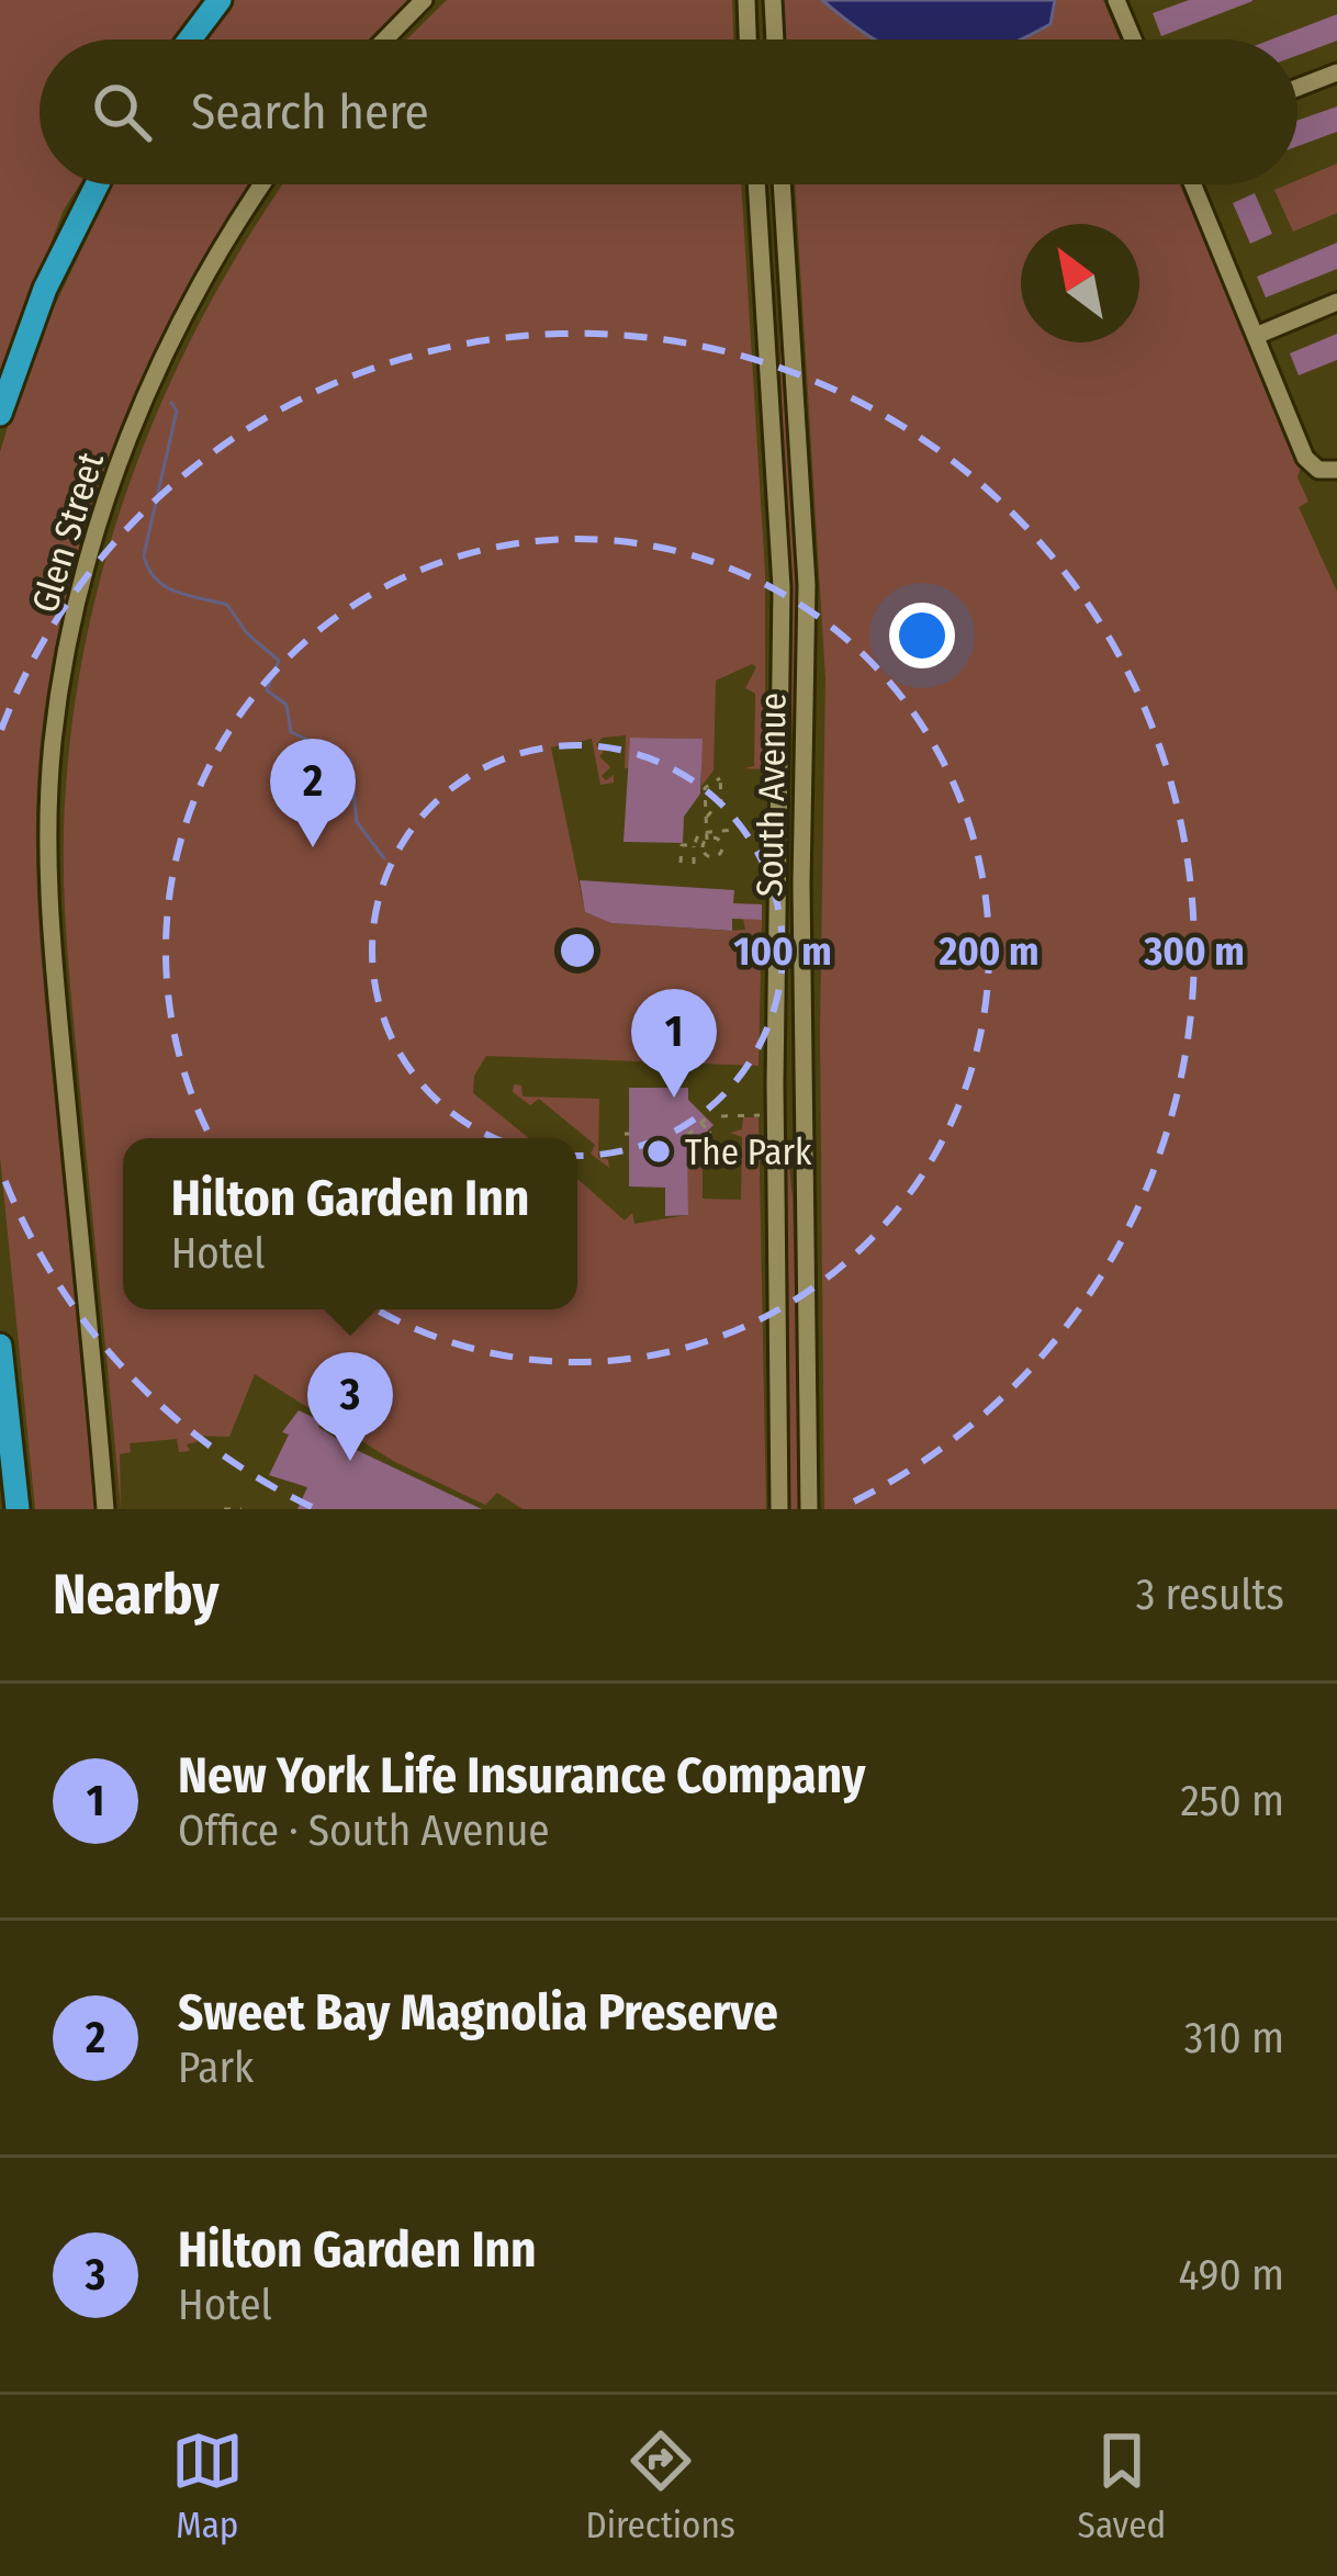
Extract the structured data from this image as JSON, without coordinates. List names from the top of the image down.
{
  "streets": {
    "street": ["Glen Street", "South Avenue"]
  },
  "places": ["The Park"],
  "north": "top left",
  "page": {
    "search": "Search here",
    "pins": ["2", "1", "3"],
    "popup": ["Hilton Garden Inn", "Hotel"],
    "heading": ["Nearby", "3 results"],
    "list": [
      {
        "mark": "1",
        "name": "New York Life Insurance Company",
        "note": "Office · South Avenue",
        "value": "250 m"
      },
      {
        "mark": "2",
        "name": "Sweet Bay Magnolia Preserve",
        "note": "Park",
        "value": "310 m"
      },
      {
        "mark": "3",
        "name": "Hilton Garden Inn",
        "note": "Hotel",
        "value": "490 m"
      }
    ],
    "nav": ["Map", "Directions", "Saved"]
  },
  "rings": ["100 m", "200 m", "300 m"]
}
